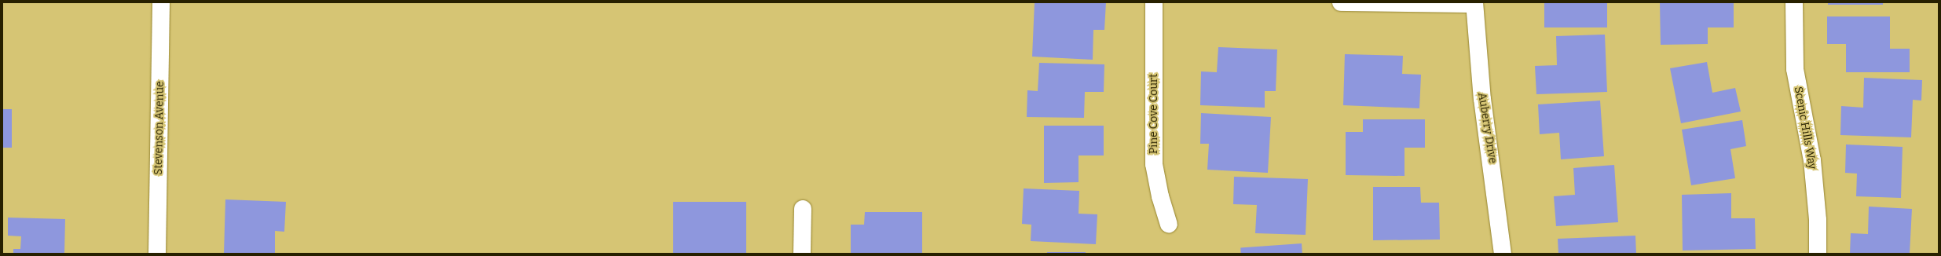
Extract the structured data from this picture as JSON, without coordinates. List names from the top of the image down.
{
  "streets": {
    "street": [
      "Pine Cove Court",
      "Stevenson Avenue",
      "Auberry Drive",
      "Scenic Hills Way"
    ]
  }
}
